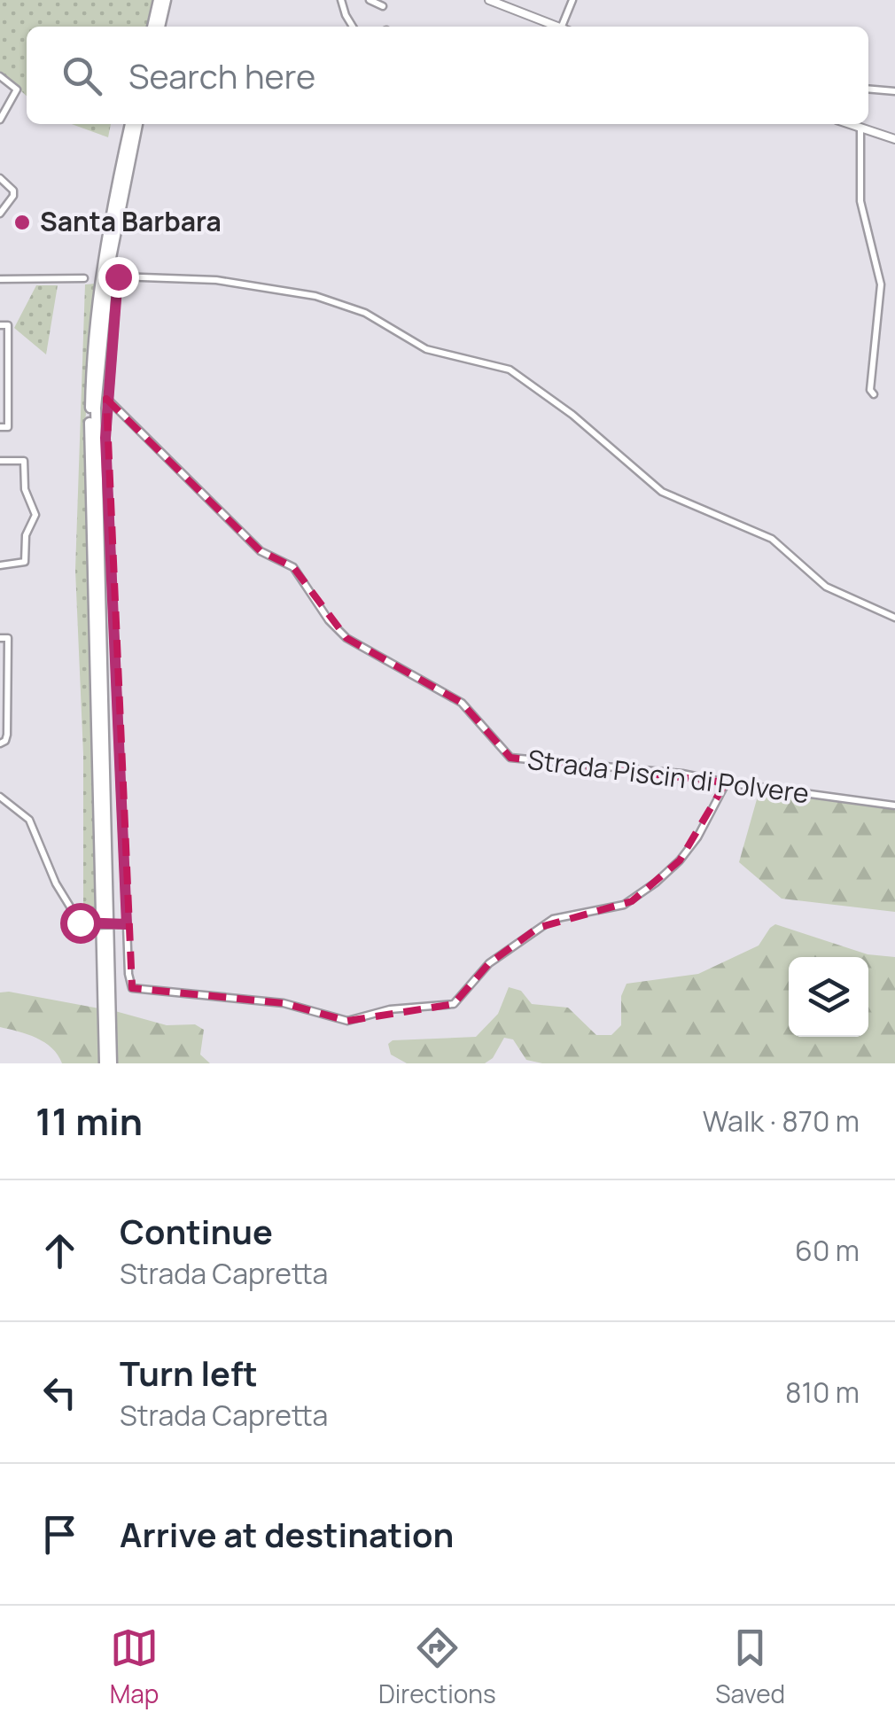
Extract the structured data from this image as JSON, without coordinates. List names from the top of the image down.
{
  "streets": {
    "street": ["Strada Piscin di Polvere"]
  },
  "places": ["Santa Barbara"],
  "page": {
    "search": "Search here",
    "heading": ["11 min", "Walk · 870 m"],
    "list": [
      ["Continue", "Strada Capretta", "60 m"],
      ["Turn left", "Strada Capretta", "810 m"],
      "Arrive at destination"
    ],
    "nav": ["Map", "Directions", "Saved"]
  }
}
